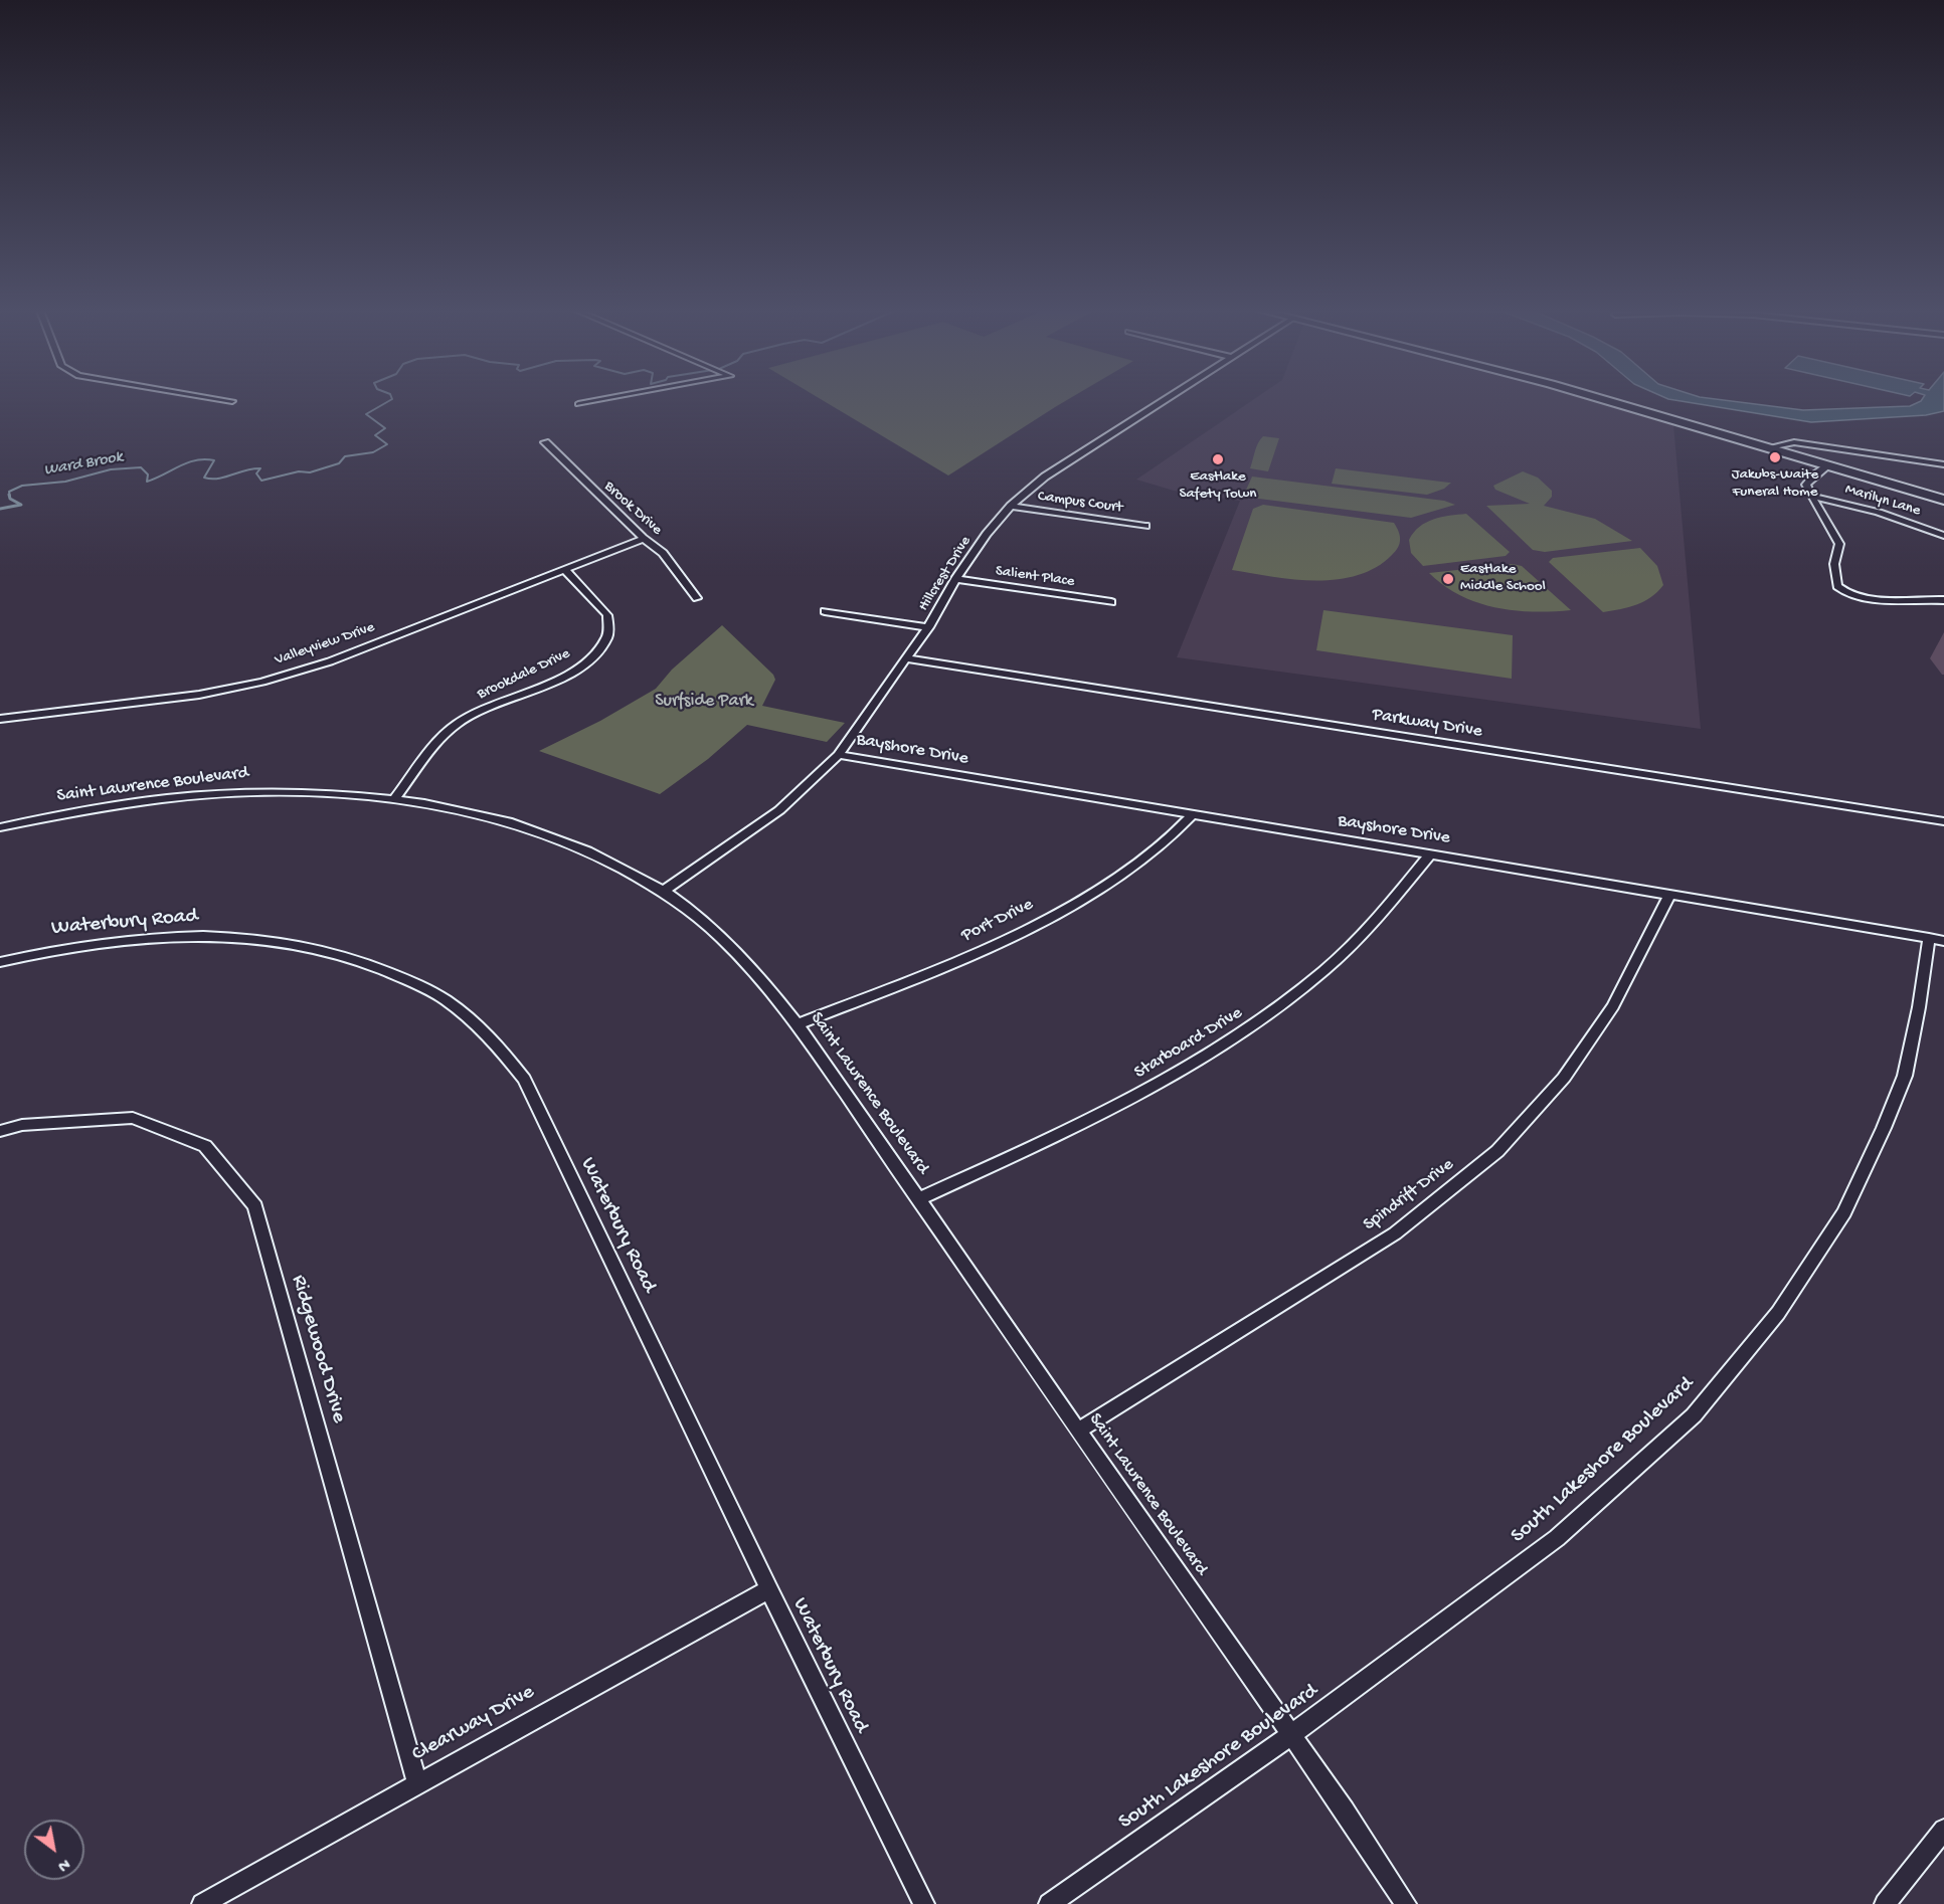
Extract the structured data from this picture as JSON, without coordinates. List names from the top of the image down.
{
  "streets": {
    "street": [
      "Marilyn Lane",
      "Campus Court",
      "Brook Drive",
      "Hillcrest Drive",
      "Salient Place",
      "Valleyview Drive",
      "Brookdale Drive",
      "Parkway Drive",
      "Bayshore Drive",
      "Saint Lawrence Boulevard",
      "Port Drive",
      "Waterbury Road",
      "Starboard Drive",
      "Spindrift Drive",
      "Ridgewood Drive",
      "South Lakeshore Boulevard",
      "Clearway Drive"
    ]
  },
  "crossings": [
    ["Campus Court", "Hillcrest Drive"],
    ["Brook Drive", "Valleyview Drive"],
    ["Hillcrest Drive", "Salient Place"],
    ["Hillcrest Drive", "Parkway Drive"],
    ["Hillcrest Drive", "Bayshore Drive"],
    ["Hillcrest Drive", "Saint Lawrence Boulevard"],
    ["Valleyview Drive", "Brookdale Drive"],
    ["Brookdale Drive", "Saint Lawrence Boulevard"],
    ["Bayshore Drive", "Port Drive"],
    ["Bayshore Drive", "Starboard Drive"],
    ["Bayshore Drive", "Spindrift Drive"],
    ["Bayshore Drive", "South Lakeshore Boulevard"],
    ["Saint Lawrence Boulevard", "Port Drive"],
    ["Saint Lawrence Boulevard", "Starboard Drive"],
    ["Saint Lawrence Boulevard", "Spindrift Drive"],
    ["Saint Lawrence Boulevard", "South Lakeshore Boulevard"],
    ["Waterbury Road", "Clearway Drive"],
    ["Ridgewood Drive", "Clearway Drive"]
  ],
  "water": ["Ward Brook"],
  "parks": ["Surfside Park"],
  "places": ["Jakubs-Waite Funeral Home", "Eastlake Safety Town", "Eastlake Middle School"],
  "north": "bottom right"
}
